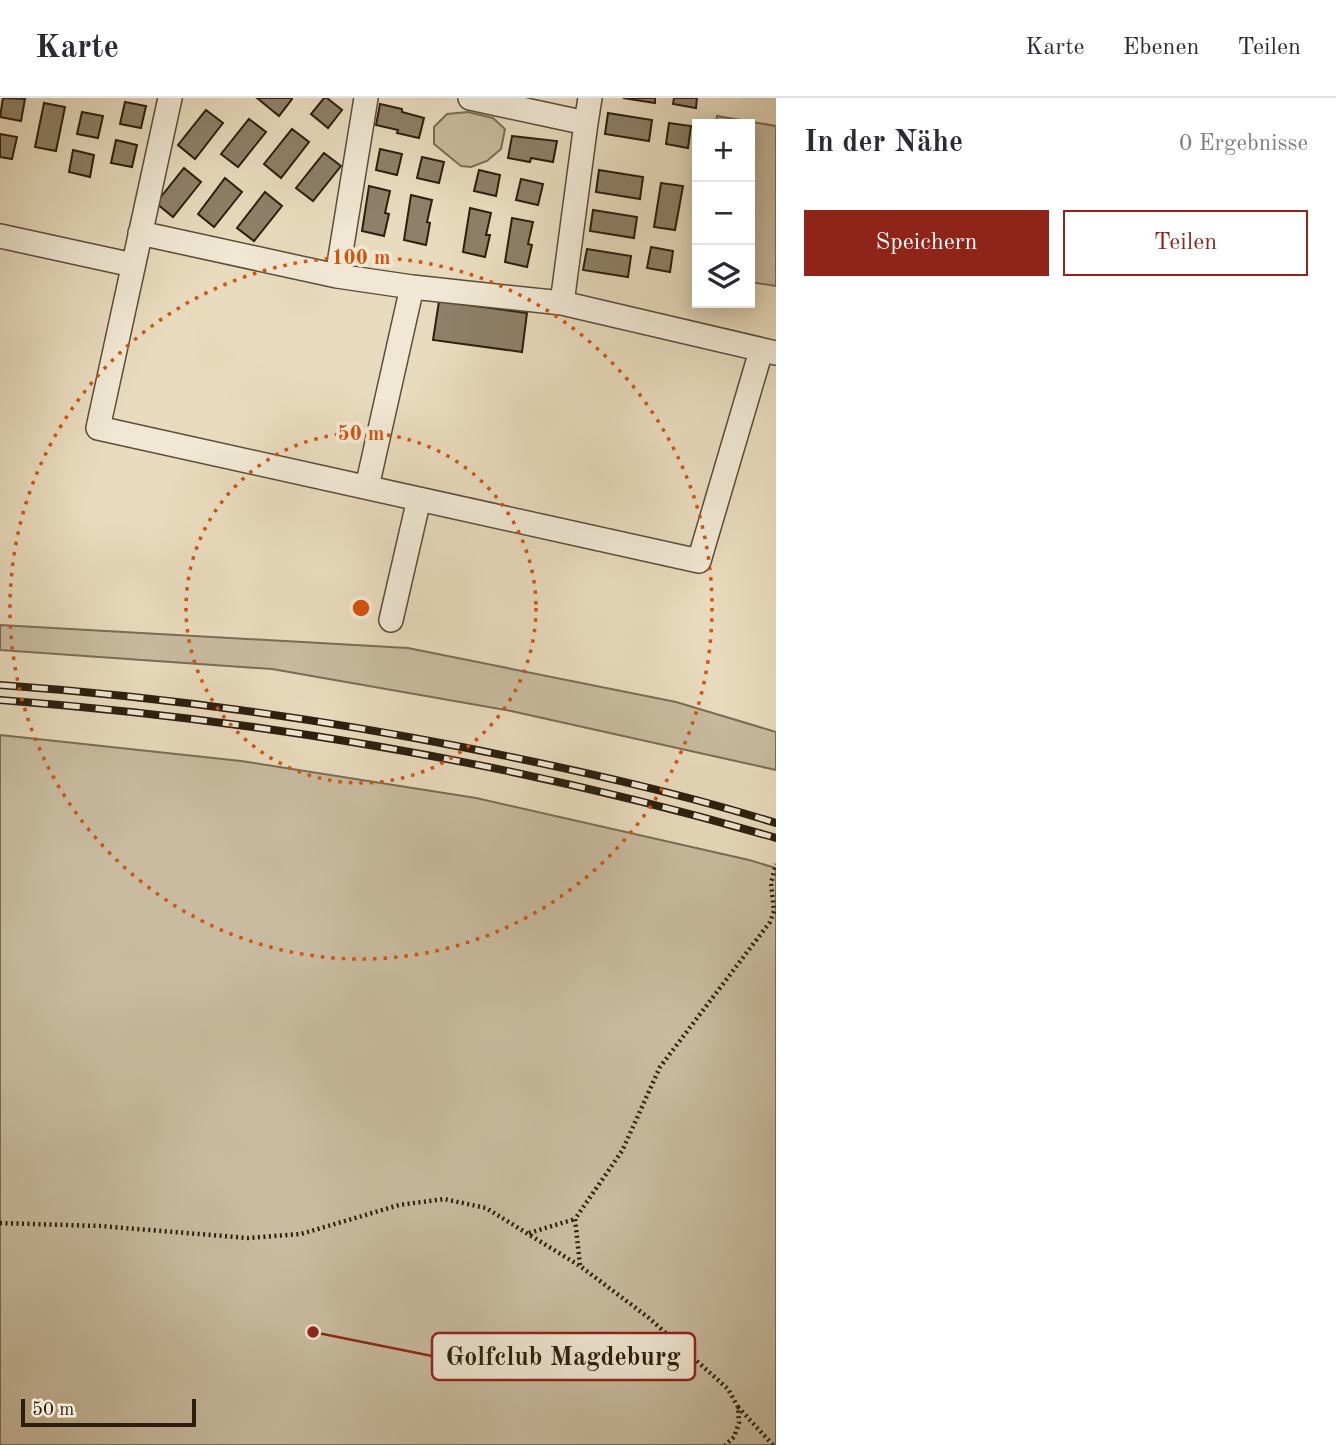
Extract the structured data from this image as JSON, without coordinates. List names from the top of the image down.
{
  "places": ["Golfclub Magdeburg"],
  "scale_bar": "50 m",
  "page": {
    "header": "Karte",
    "nav": ["Karte", "Ebenen", "Teilen"],
    "heading": ["In der Nähe", "0 Ergebnisse"],
    "map_buttons": ["+", "−"],
    "buttons": ["Speichern", "Teilen"],
    "scale": "50 m"
  },
  "rings": ["100 m", "50 m"]
}
